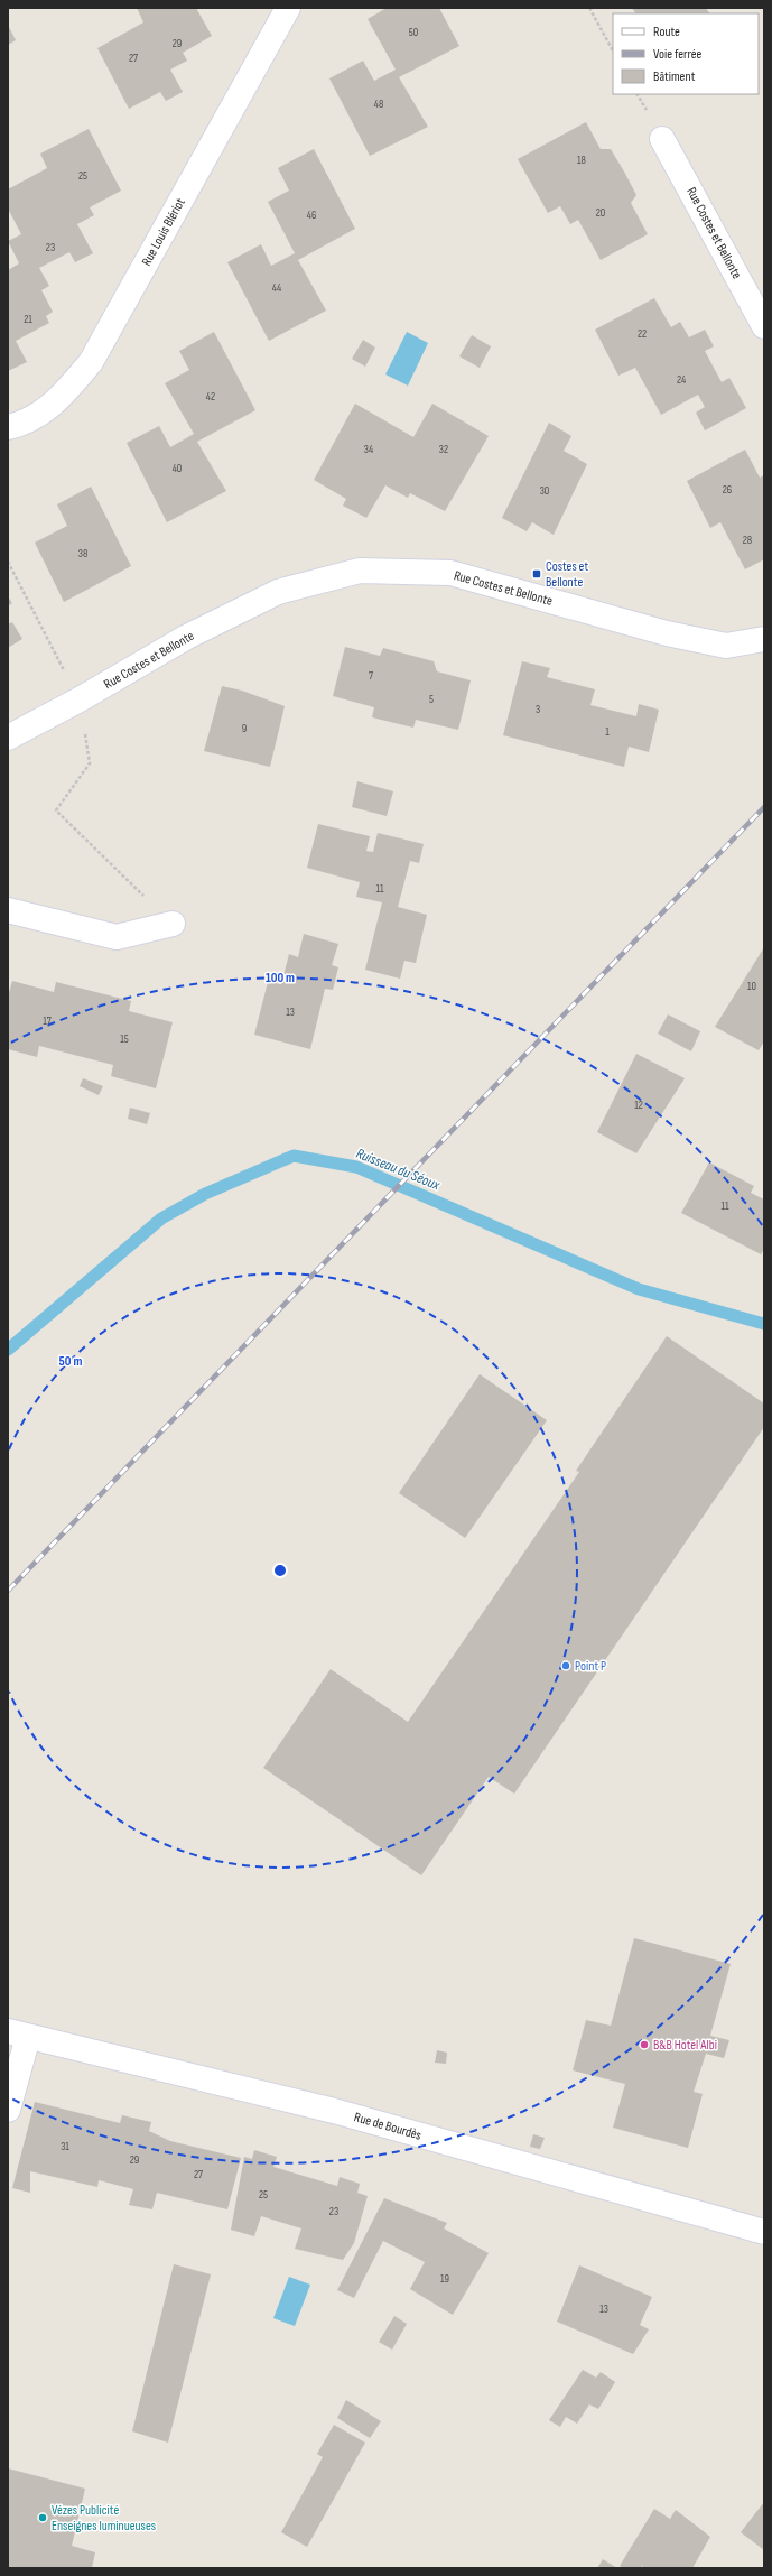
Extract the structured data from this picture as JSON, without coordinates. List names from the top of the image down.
{
  "streets": {
    "street": ["Rue Louis Blériot", "Rue Costes et Bellonte", "Rue de Bourdès"]
  },
  "water": ["Ruisseau du Séoux"],
  "places": {
    "transit": ["Costes et Bellonte"],
    "other": ["Point P", "B&B Hotel Albi", "Vézes Publicité Enseignes luminueuses"]
  },
  "house_numbers": [
    "50",
    "29",
    "27",
    "48",
    "18",
    "25",
    "20",
    "46",
    "23",
    "44",
    "21",
    "22",
    "24",
    "42",
    "34",
    "32",
    "40",
    "26",
    "30",
    "28",
    "38",
    "7",
    "5",
    "3",
    "9",
    "1",
    "11",
    "10",
    "13",
    "17",
    "15",
    "12",
    "11",
    "31",
    "29",
    "27",
    "25",
    "23",
    "19",
    "13"
  ],
  "legend": ["Route", "Voie ferrée", "Bâtiment"],
  "rings": ["100 m", "50 m"]
}
